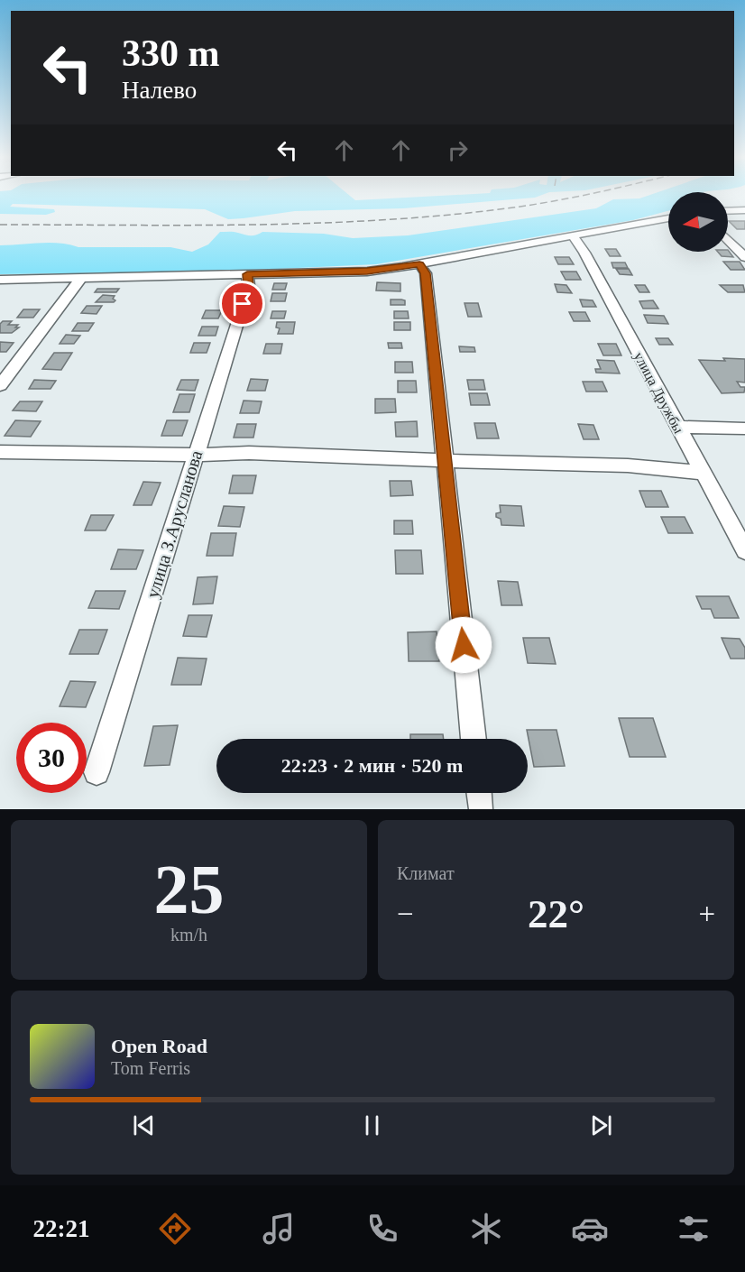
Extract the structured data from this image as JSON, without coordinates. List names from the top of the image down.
{
  "streets": {
    "street": ["улица Дружбы", "улица З.Арусланова"]
  },
  "north": "left",
  "page": {
    "turn": ["330 m", "Налево"],
    "limit": "30",
    "trip": "22:23 · 2 мин · 520 m",
    "tile": [
      ["25", "km/h"],
      "Климат"
    ],
    "heat": ["−", "22°", "+"],
    "song": ["Open Road", "Tom Ferris"],
    "tabs": "22:21"
  }
}
